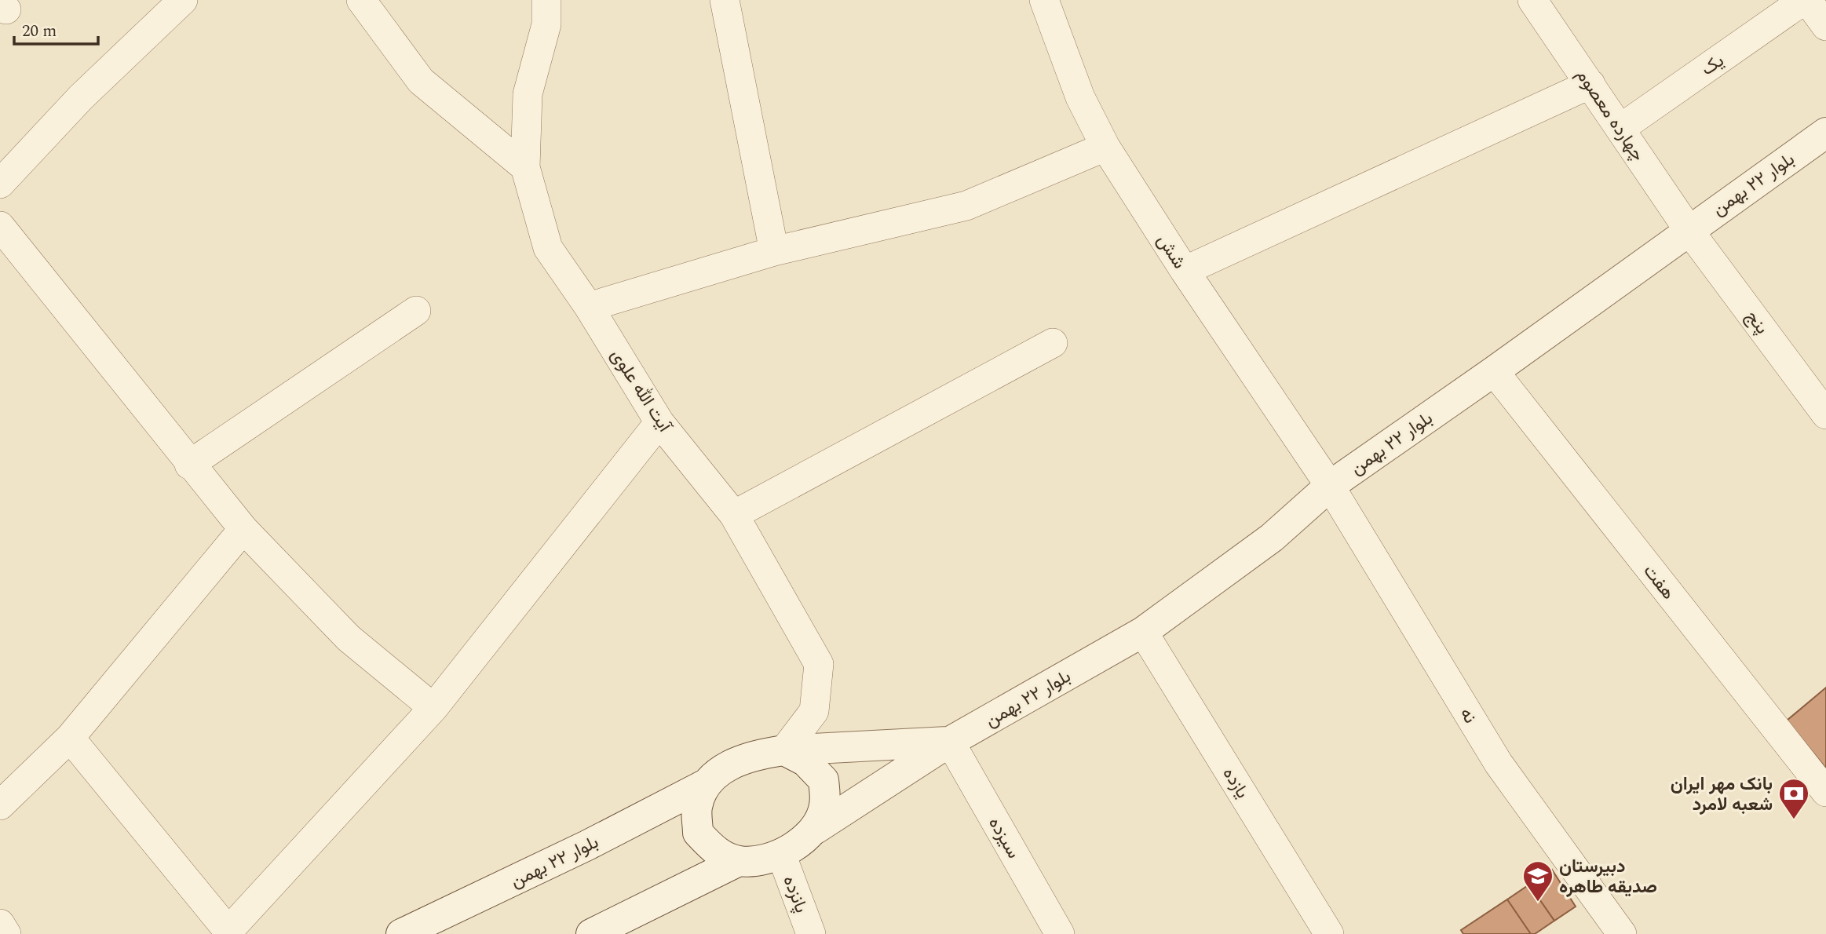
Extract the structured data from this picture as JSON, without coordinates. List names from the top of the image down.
{
  "streets": {
    "street": [
      "یک",
      "چهارده معصوم",
      "بلوار ۲۲ بهمن",
      "شش",
      "پنج",
      "آیت الله علوی",
      "هفت",
      "نه",
      "یازده",
      "سیزده",
      "پانزده"
    ]
  },
  "crossings": [
    ["یک", "چهارده معصوم"],
    ["چهارده معصوم", "بلوار ۲۲ بهمن"],
    ["چهارده معصوم", "پنج"],
    ["بلوار ۲۲ بهمن", "شش"],
    ["بلوار ۲۲ بهمن", "پنج"],
    ["بلوار ۲۲ بهمن", "آیت الله علوی"],
    ["بلوار ۲۲ بهمن", "هفت"],
    ["بلوار ۲۲ بهمن", "نه"],
    ["بلوار ۲۲ بهمن", "یازده"],
    ["بلوار ۲۲ بهمن", "سیزده"],
    ["بلوار ۲۲ بهمن", "پانزده"],
    ["شش", "نه"],
    ["آیت الله علوی", "پانزده"]
  ],
  "places": {
    "bank": ["بانک مهر ایران شعبه لامرد"],
    "school or university": ["دبیرستان صدیقه طاهره"]
  },
  "scale_bar": "20 m"
}
